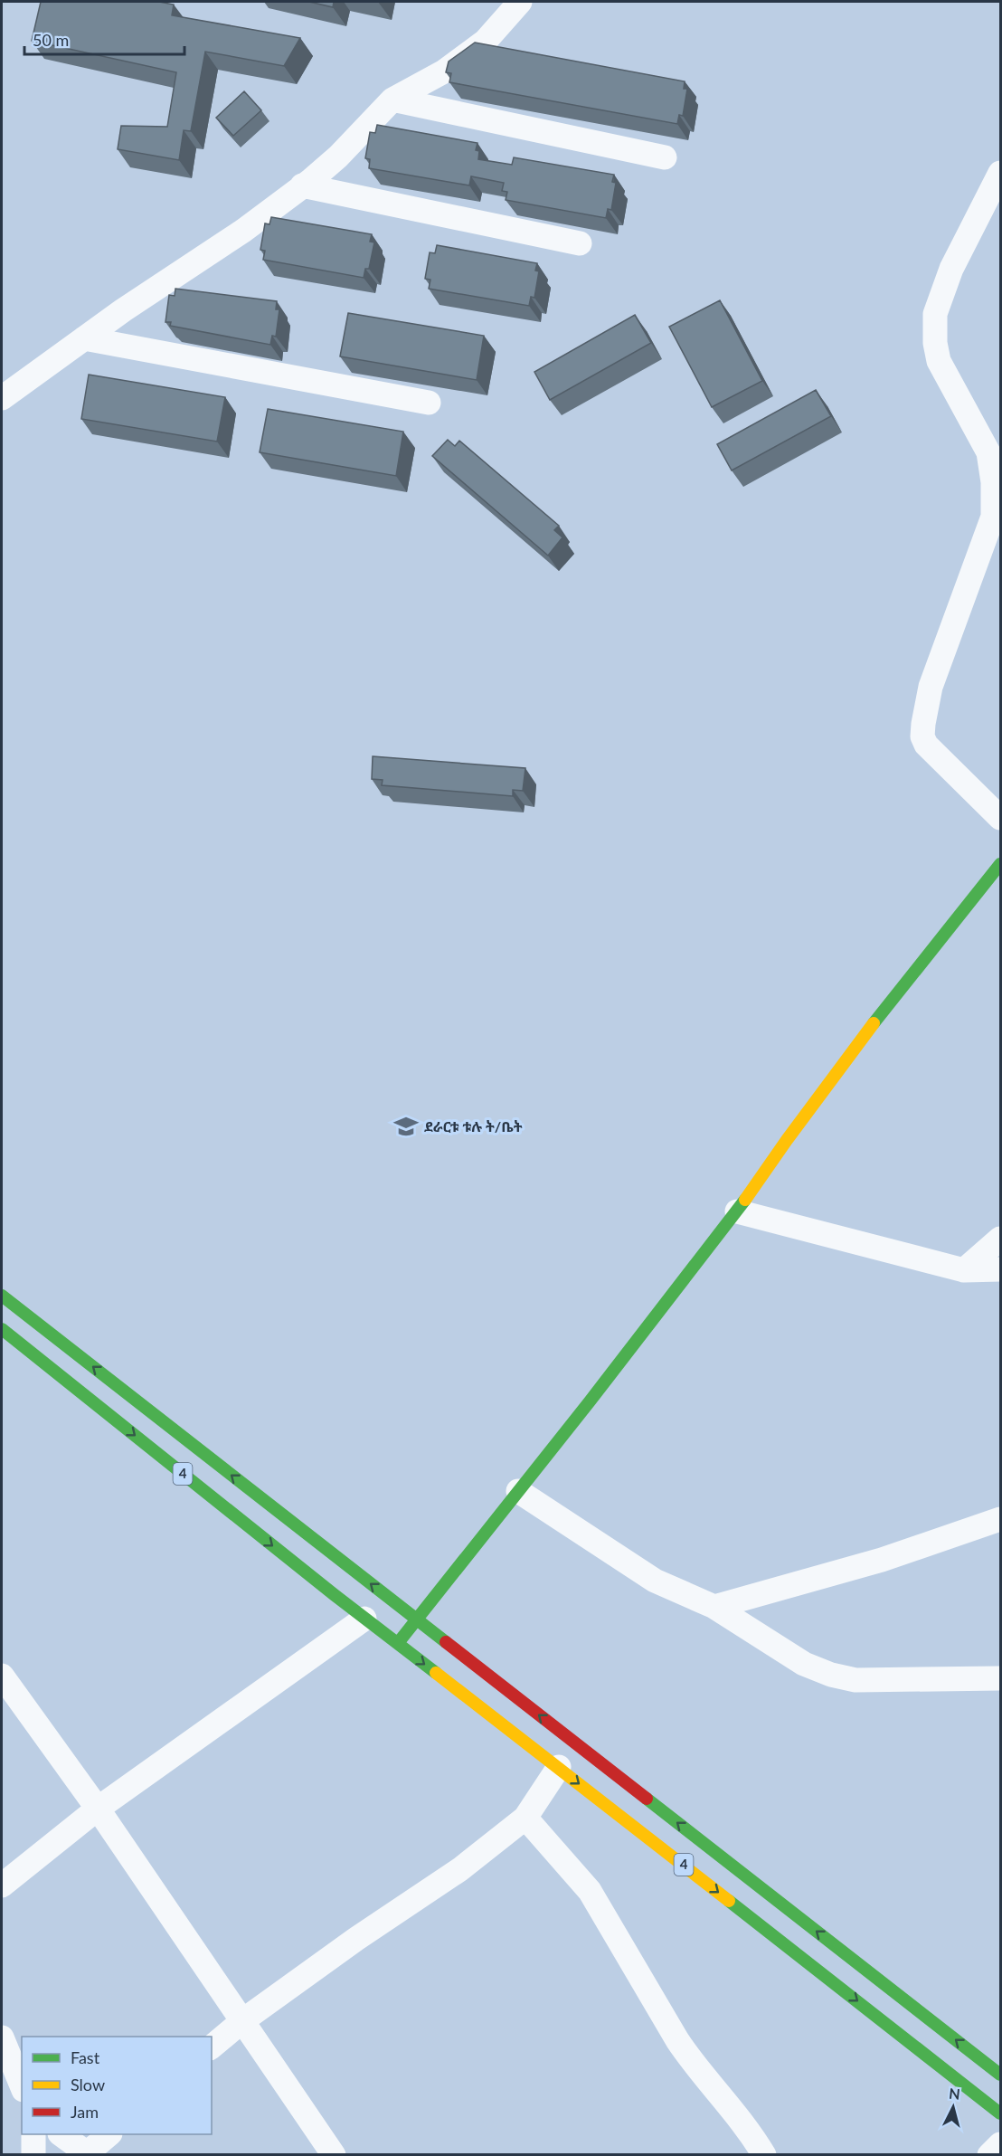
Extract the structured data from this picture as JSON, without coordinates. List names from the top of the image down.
{
  "streets": {
    "main road": ["4"]
  },
  "places": {
    "school or university": ["ደራርቱ ቱሉ ት/ቤት"]
  },
  "legend": ["Fast", "Slow", "Jam"],
  "scale_bar": "50 m",
  "north": "top"
}
